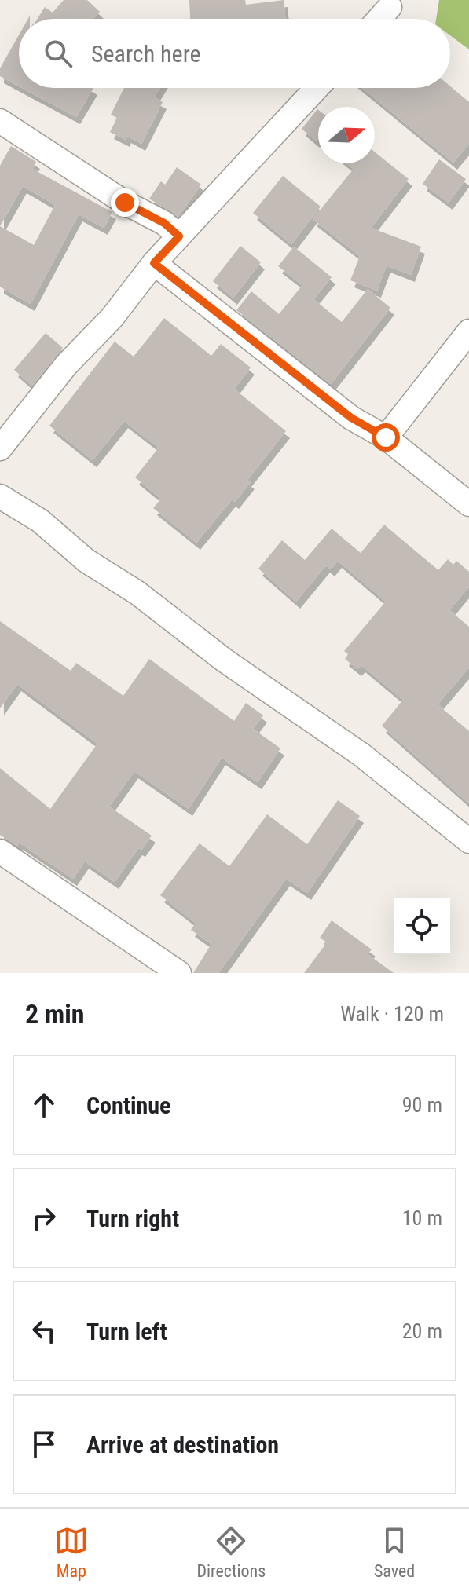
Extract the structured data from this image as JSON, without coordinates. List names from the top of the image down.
{
  "north": "right",
  "page": {
    "search": "Search here",
    "heading": ["2 min", "Walk · 120 m"],
    "list": [
      ["Continue", "90 m"],
      ["Turn right", "10 m"],
      ["Turn left", "20 m"],
      "Arrive at destination"
    ],
    "nav": ["Map", "Directions", "Saved"]
  }
}
